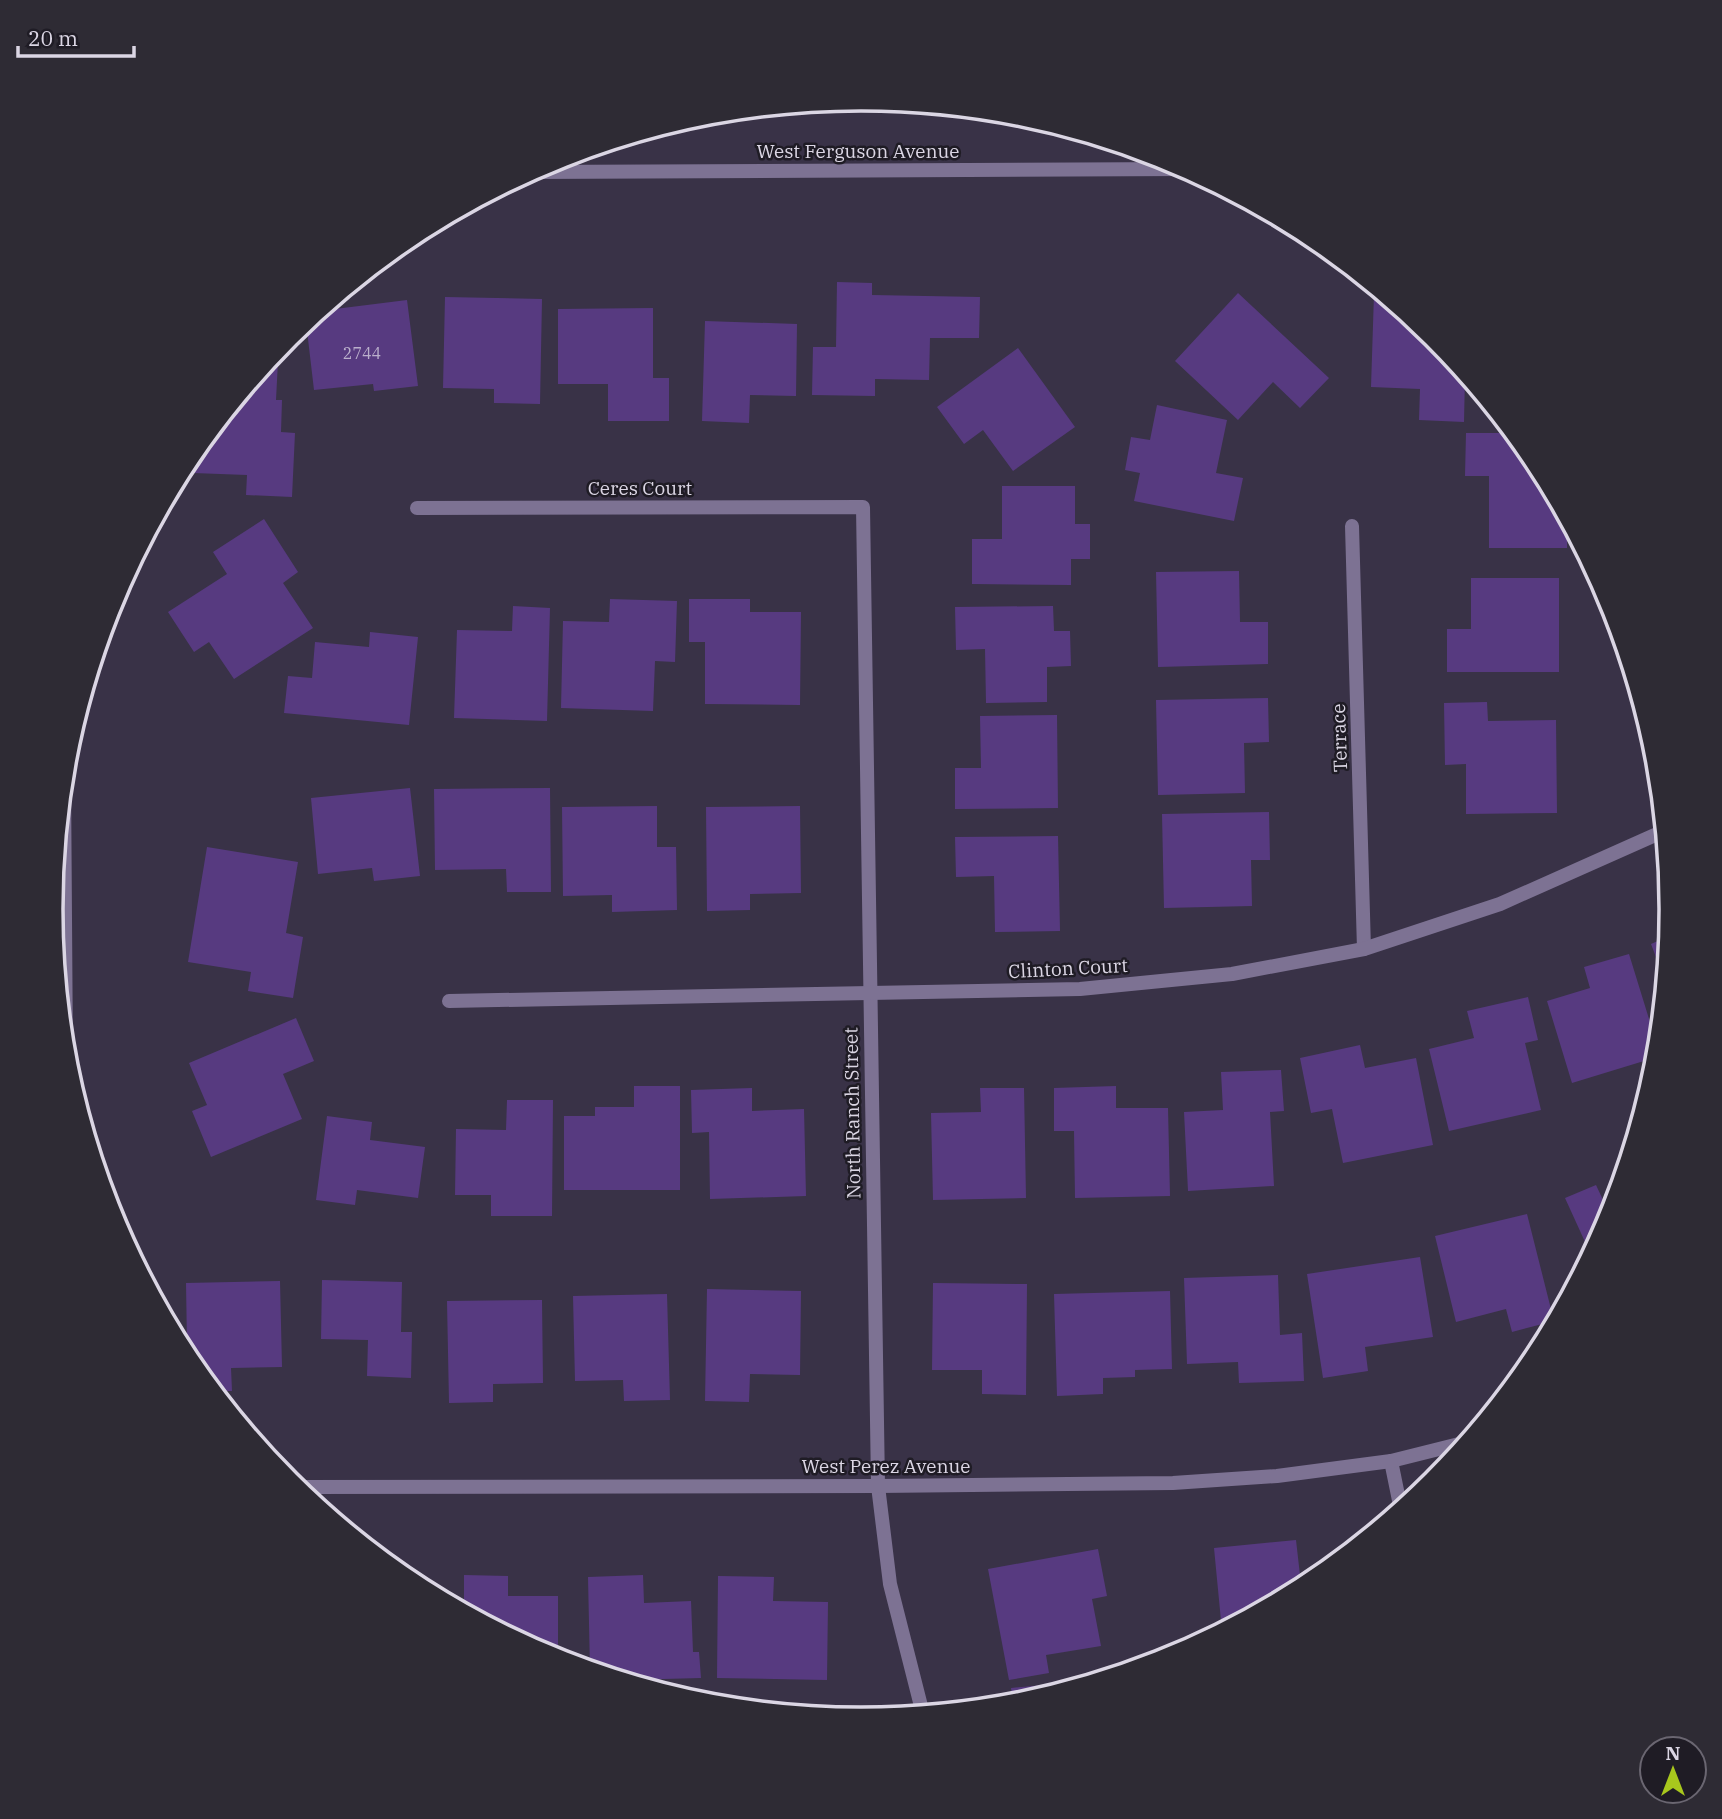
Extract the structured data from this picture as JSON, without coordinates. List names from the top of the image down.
{
  "streets": {
    "street": [
      "West Ferguson Avenue",
      "Ceres Court",
      "Terrace",
      "Clinton Court",
      "North Ranch Street",
      "West Perez Avenue"
    ]
  },
  "crossings": [
    ["Ceres Court", "North Ranch Street"],
    ["Terrace", "Clinton Court"],
    ["Clinton Court", "North Ranch Street"],
    ["North Ranch Street", "West Perez Avenue"]
  ],
  "house_numbers": ["2744"],
  "scale_bar": "20 m",
  "north": "top"
}
